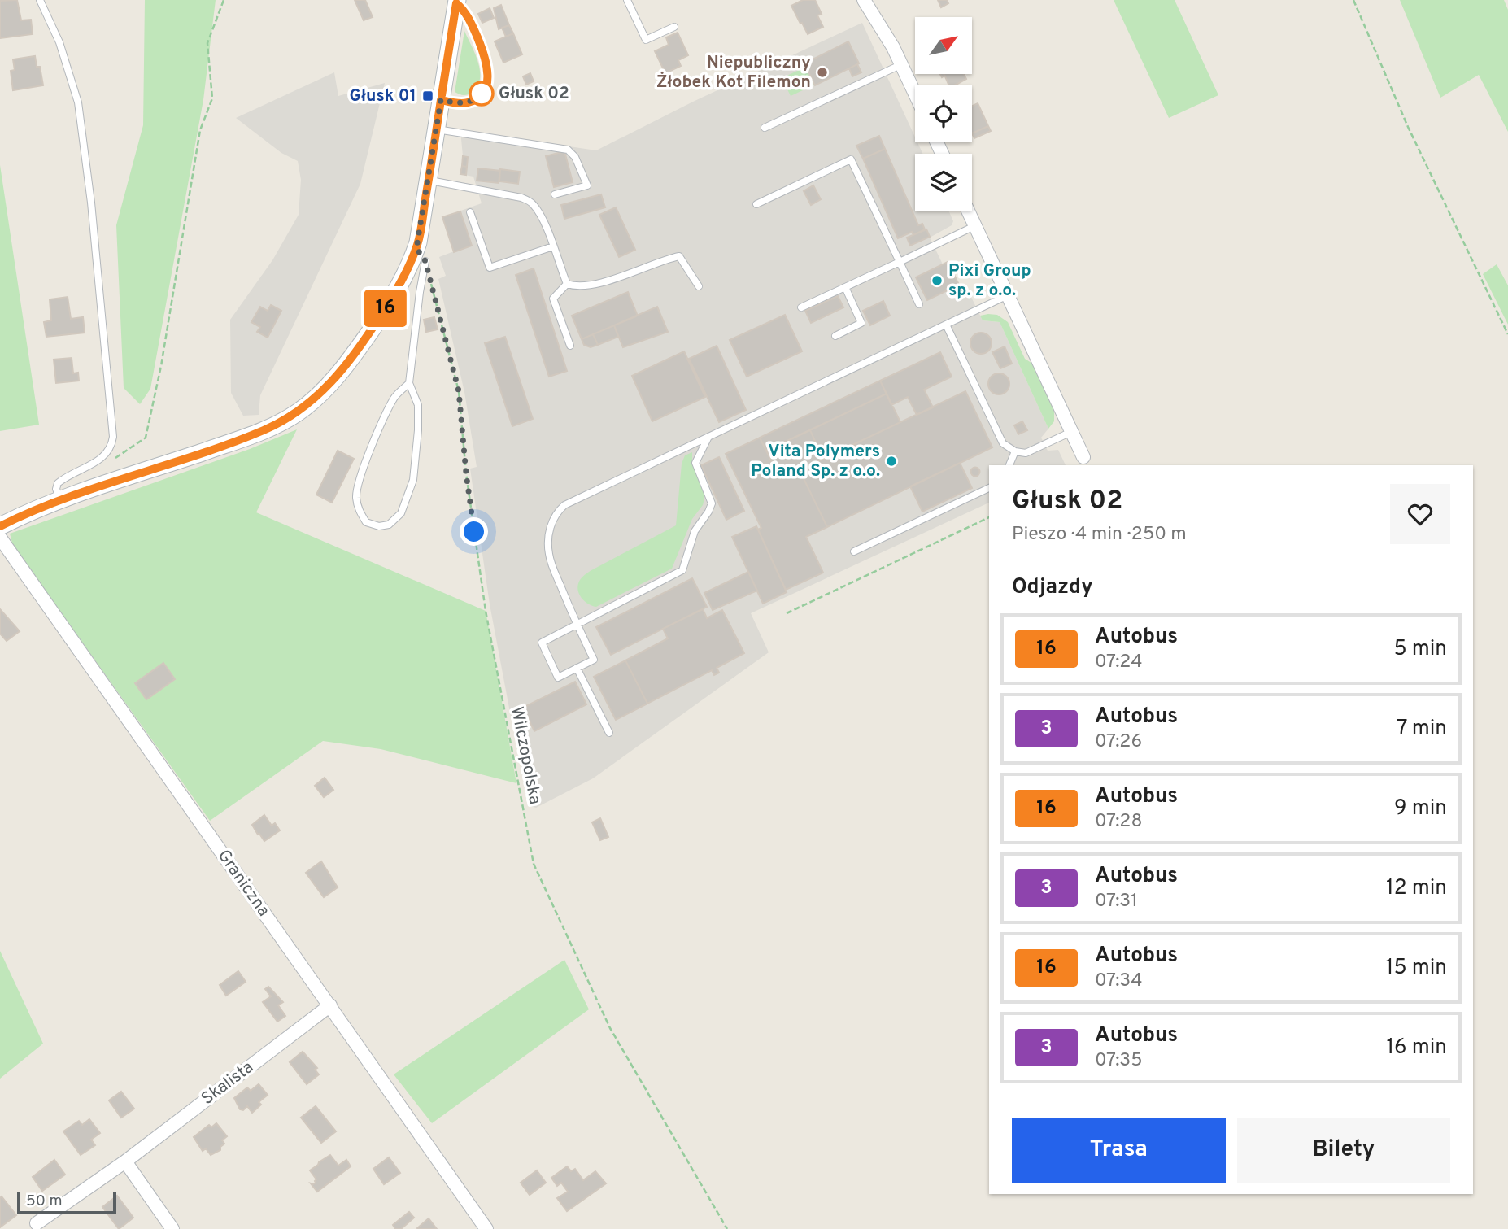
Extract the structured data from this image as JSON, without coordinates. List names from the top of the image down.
{
  "streets": {
    "street": ["Graniczna", "Skalista"],
    "path": ["Wilczopolska"]
  },
  "crossings": [
    ["Graniczna", "Skalista"]
  ],
  "places": {
    "other": [
      "Niepubliczny Żłobek Kot Filemon",
      "Głusk 02",
      "Pixi Group sp. z o.o.",
      "Vita Polymers Poland Sp. z o.o."
    ],
    "transit": ["Głusk 01"]
  },
  "lines": ["bus line 16"],
  "scale_bar": "50 m",
  "north": "top right",
  "page": {
    "on_map": "16",
    "heading": [
      ["Głusk 02", "Pieszo · 4 min · 250 m"],
      "Odjazdy"
    ],
    "list": [
      {
        "mark": "16",
        "name": "Autobus",
        "note": "07:24",
        "value": "5 min"
      },
      {
        "mark": "3",
        "name": "Autobus",
        "note": "07:26",
        "value": "7 min"
      },
      {
        "mark": "16",
        "name": "Autobus",
        "note": "07:28",
        "value": "9 min"
      },
      {
        "mark": "3",
        "name": "Autobus",
        "note": "07:31",
        "value": "12 min"
      },
      {
        "mark": "16",
        "name": "Autobus",
        "note": "07:34",
        "value": "15 min"
      },
      {
        "mark": "3",
        "name": "Autobus",
        "note": "07:35",
        "value": "16 min"
      }
    ],
    "buttons": ["Trasa", "Bilety"],
    "scale": "50 m"
  }
}
